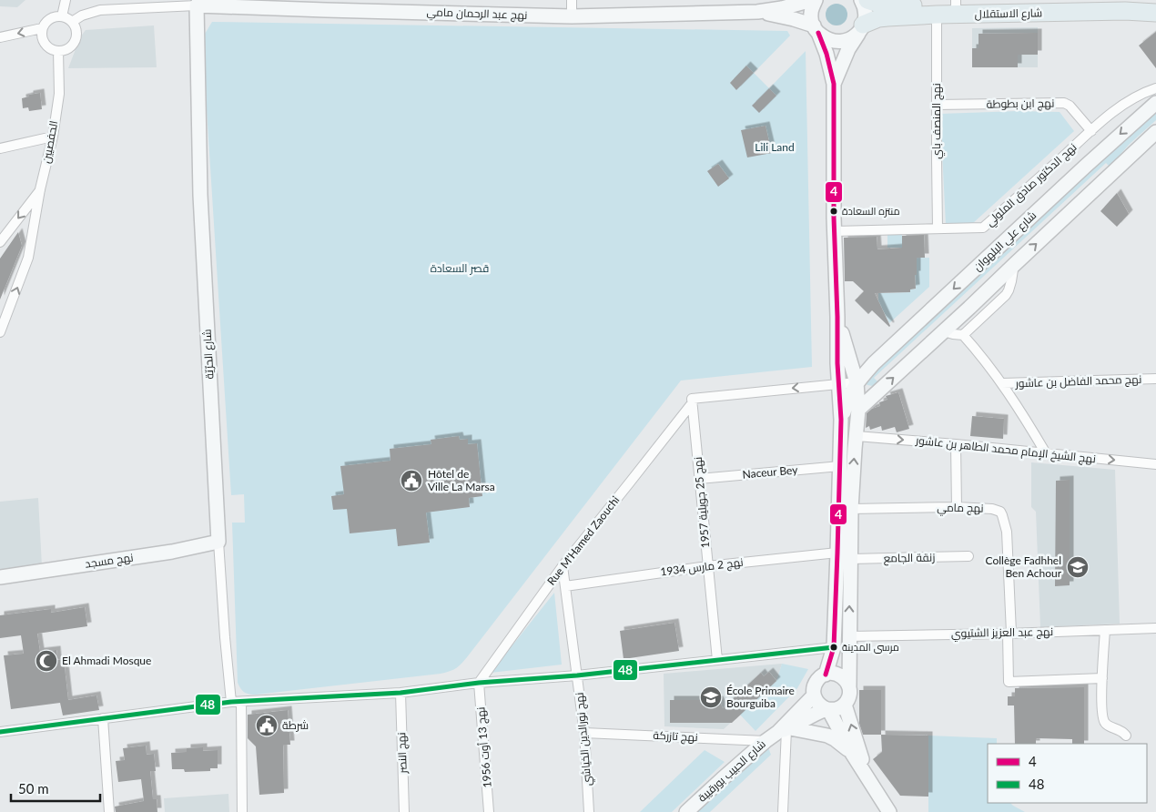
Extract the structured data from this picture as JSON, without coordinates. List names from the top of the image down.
{
  "streets": {
    "highway": ["شارع الاستقلال"],
    "main road": [
      "نهج عبد الرحمان مامي",
      "شارع علي البلهوان",
      "شارع الحرّيّة",
      "نهج مسجد",
      "شارع الحبيب بورقيبة"
    ],
    "street": [
      "نهج ابن بطوطة",
      "نهج المنصف باي",
      "الحفصيين",
      "نهج الدكتور صادق الملولي",
      "نهج محمد الفاضل بن عاشور",
      "نهج الشيخ الإمام محمد الطاهر بن عاشور",
      "Naceur Bey",
      "نهج 25 جويلية 1957",
      "نهج مامي",
      "Rue M'Hamed Zaouchi",
      "زنقة الجامع",
      "نهج 2 مارس 1934",
      "نهج عبد العزيز الشتيوي",
      "نهج تازركة",
      "نهج نورالدين الخياشي",
      "نهج 13 أوت 1956",
      "نهج النصر"
    ]
  },
  "crossings": [
    ["نهج عبد الرحمان مامي", "شارع الحرّيّة"],
    ["شارع الاستقلال", "نهج المنصف باي"],
    ["نهج ابن بطوطة", "نهج المنصف باي"],
    ["نهج ابن بطوطة", "نهج الدكتور صادق الملولي"],
    ["نهج المنصف باي", "نهج الدكتور صادق الملولي"],
    ["شارع الحرّيّة", "نهج مسجد"],
    ["Naceur Bey", "نهج 25 جويلية 1957"],
    ["نهج 25 جويلية 1957", "Rue M'Hamed Zaouchi"],
    ["نهج 25 جويلية 1957", "نهج 2 مارس 1934"],
    ["نهج مامي", "نهج عبد العزيز الشتيوي"],
    ["Rue M'Hamed Zaouchi", "نهج نورالدين الخياشي"],
    ["Rue M'Hamed Zaouchi", "نهج 13 أوت 1956"],
    ["نهج 2 مارس 1934", "نهج نورالدين الخياشي"],
    ["نهج تازركة", "نهج نورالدين الخياشي"],
    ["نهج تازركة", "شارع الحبيب بورقيبة"]
  ],
  "one_way": ["نهج الشيخ الإمام محمد الطاهر بن عاشور"],
  "parks": ["Lili Land", "قصر السعادة"],
  "places": {
    "other": ["منتزه السعادة", "مرسى المدينة"],
    "public building": ["Hôtel de Ville La Marsa", "شرطة"],
    "school or university": ["Collège Fadhhel Ben Achour", "École Primaire Bourguiba"],
    "mosque": ["El Ahmadi Mosque"]
  },
  "lines": ["transit line 4", "transit line 48"],
  "legend": ["4", "48"],
  "scale_bar": "50 m"
}
